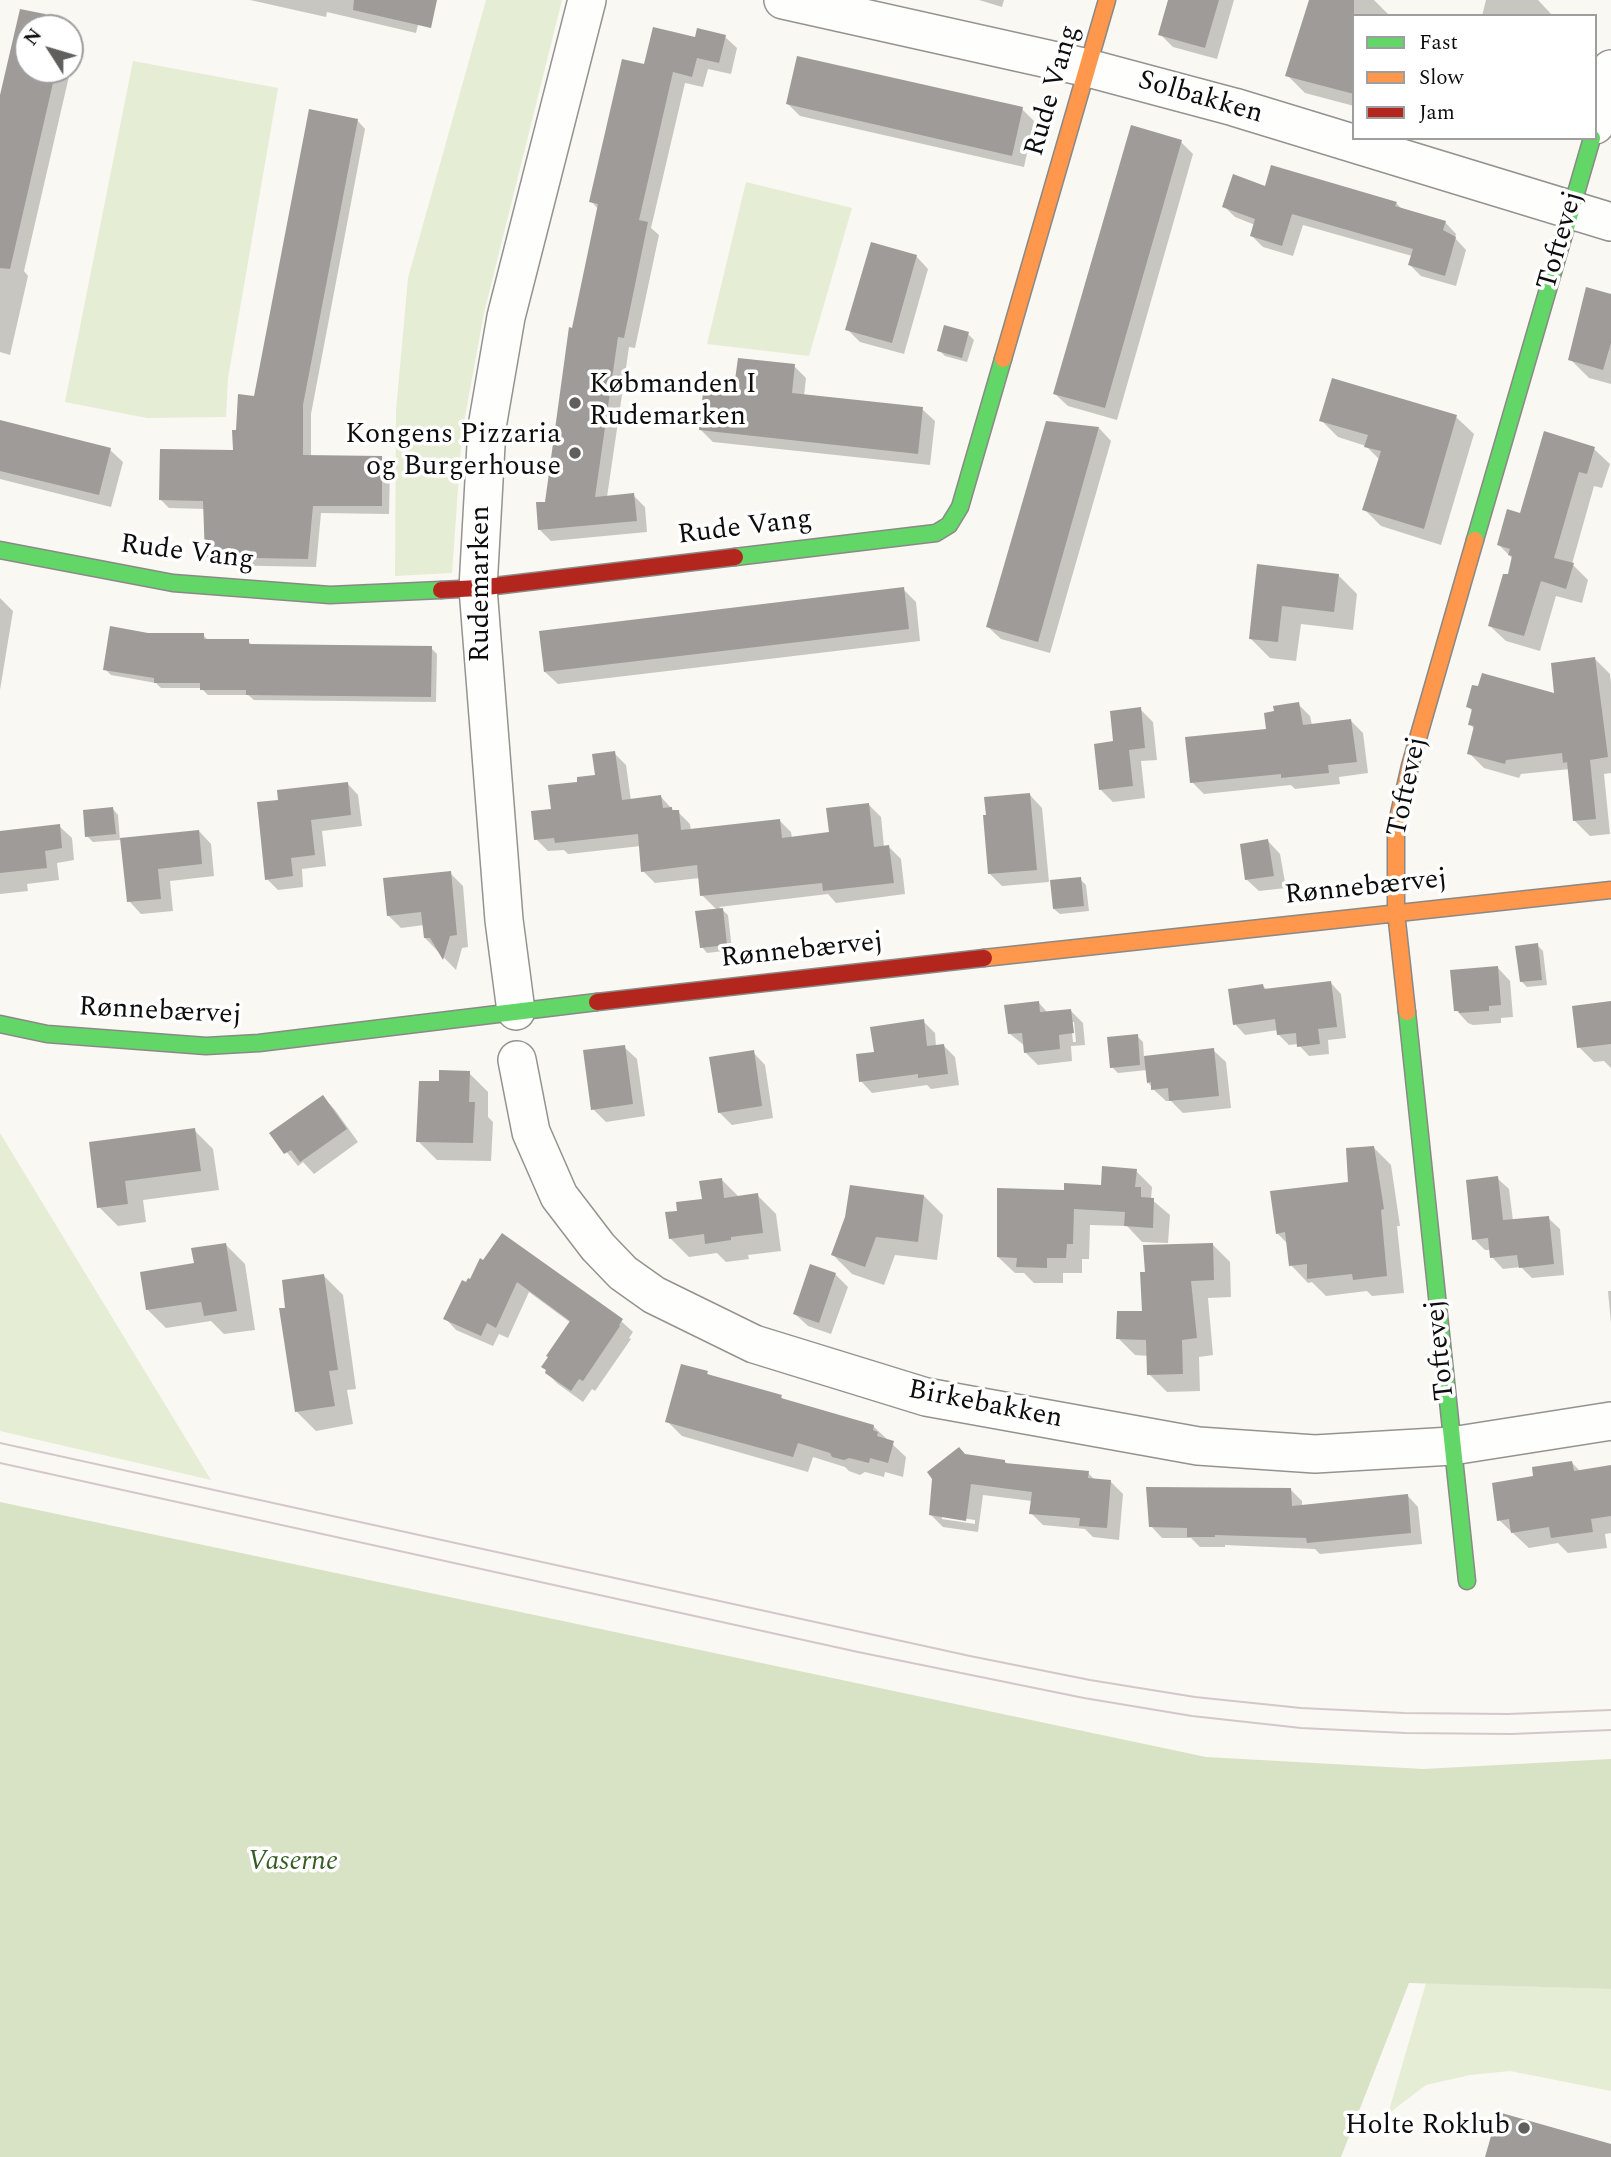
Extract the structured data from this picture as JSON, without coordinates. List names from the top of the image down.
{
  "streets": {
    "street": [
      "Rude Vang",
      "Solbakken",
      "Toftevej",
      "Rudemarken",
      "Rønnebærvej",
      "Birkebakken"
    ]
  },
  "crossings": [
    ["Rude Vang", "Solbakken"],
    ["Rude Vang", "Rudemarken"],
    ["Solbakken", "Toftevej"],
    ["Toftevej", "Rønnebærvej"],
    ["Toftevej", "Birkebakken"],
    ["Rudemarken", "Rønnebærvej"]
  ],
  "parks": ["Vaserne"],
  "places": ["Købmanden I Rudemarken", "Kongens Pizzaria og Burgerhouse", "Holte Roklub"],
  "legend": ["Fast", "Slow", "Jam"],
  "north": "top left"
}
